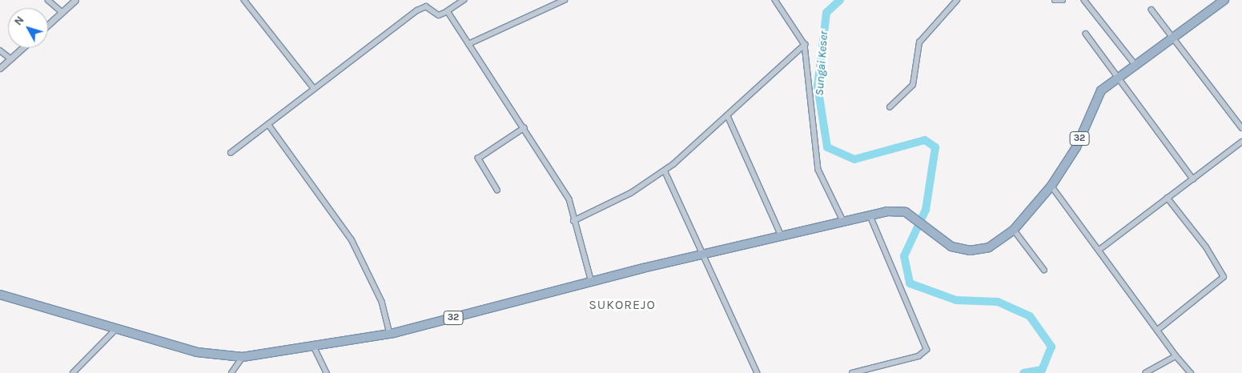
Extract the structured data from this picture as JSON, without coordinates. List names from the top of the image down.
{
  "streets": {
    "highway": ["32"]
  },
  "districts": ["SUKOREJO"],
  "water": ["Sungai Keser"],
  "north": "top left"
}
